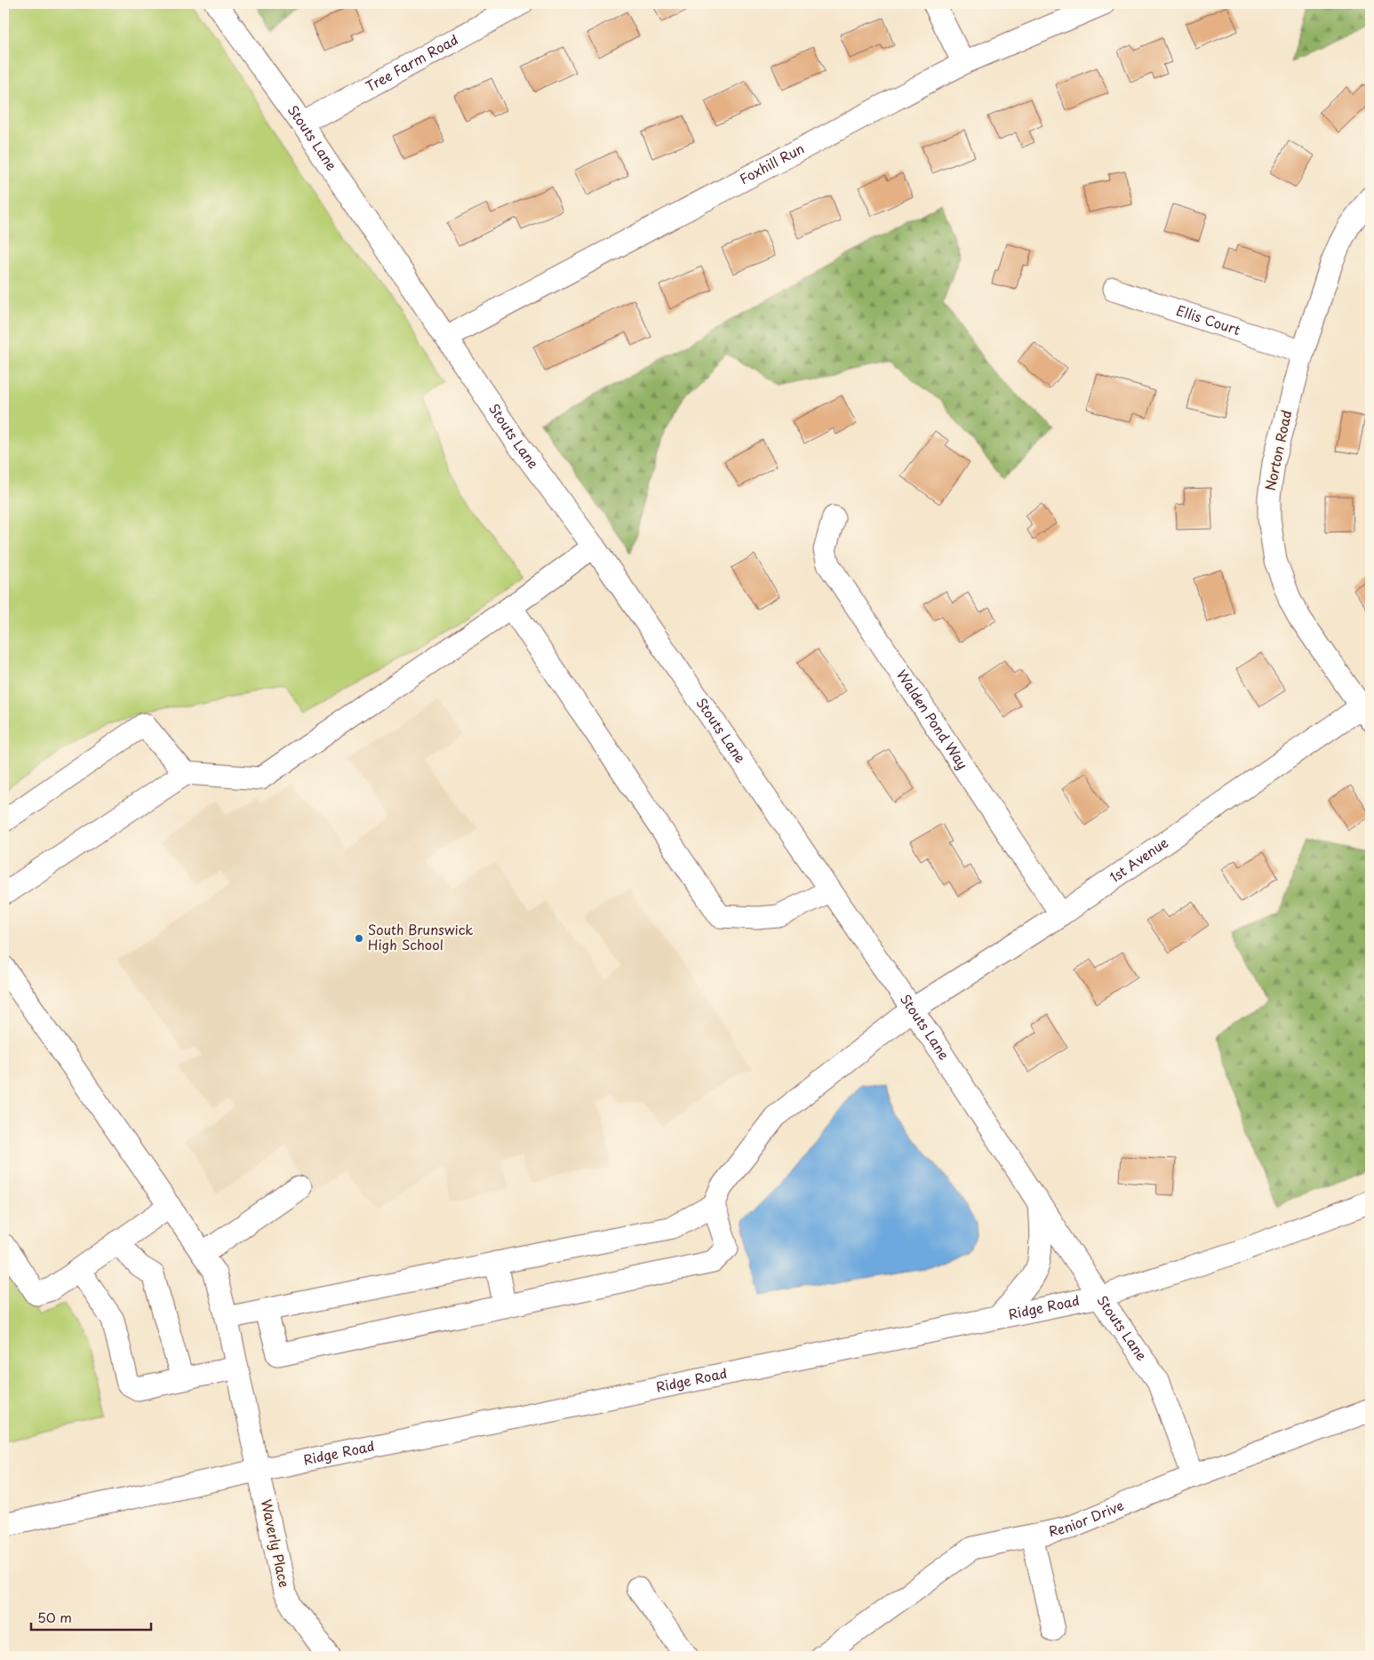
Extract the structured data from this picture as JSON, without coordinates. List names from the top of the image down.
{
  "streets": {
    "street": [
      "Tree Farm Road",
      "Stouts Lane",
      "Foxhill Run",
      "Ellis Court",
      "Norton Road",
      "Walden Pond Way",
      "1st Avenue",
      "Ridge Road",
      "Renior Drive",
      "Waverly Place"
    ]
  },
  "crossings": [
    ["Tree Farm Road", "Stouts Lane"],
    ["Stouts Lane", "Foxhill Run"],
    ["Stouts Lane", "1st Avenue"],
    ["Stouts Lane", "Ridge Road"],
    ["Stouts Lane", "Renior Drive"],
    ["Ellis Court", "Norton Road"],
    ["Norton Road", "1st Avenue"],
    ["Walden Pond Way", "1st Avenue"],
    ["Ridge Road", "Waverly Place"]
  ],
  "places": ["South Brunswick High School"],
  "scale_bar": "50 m"
}
